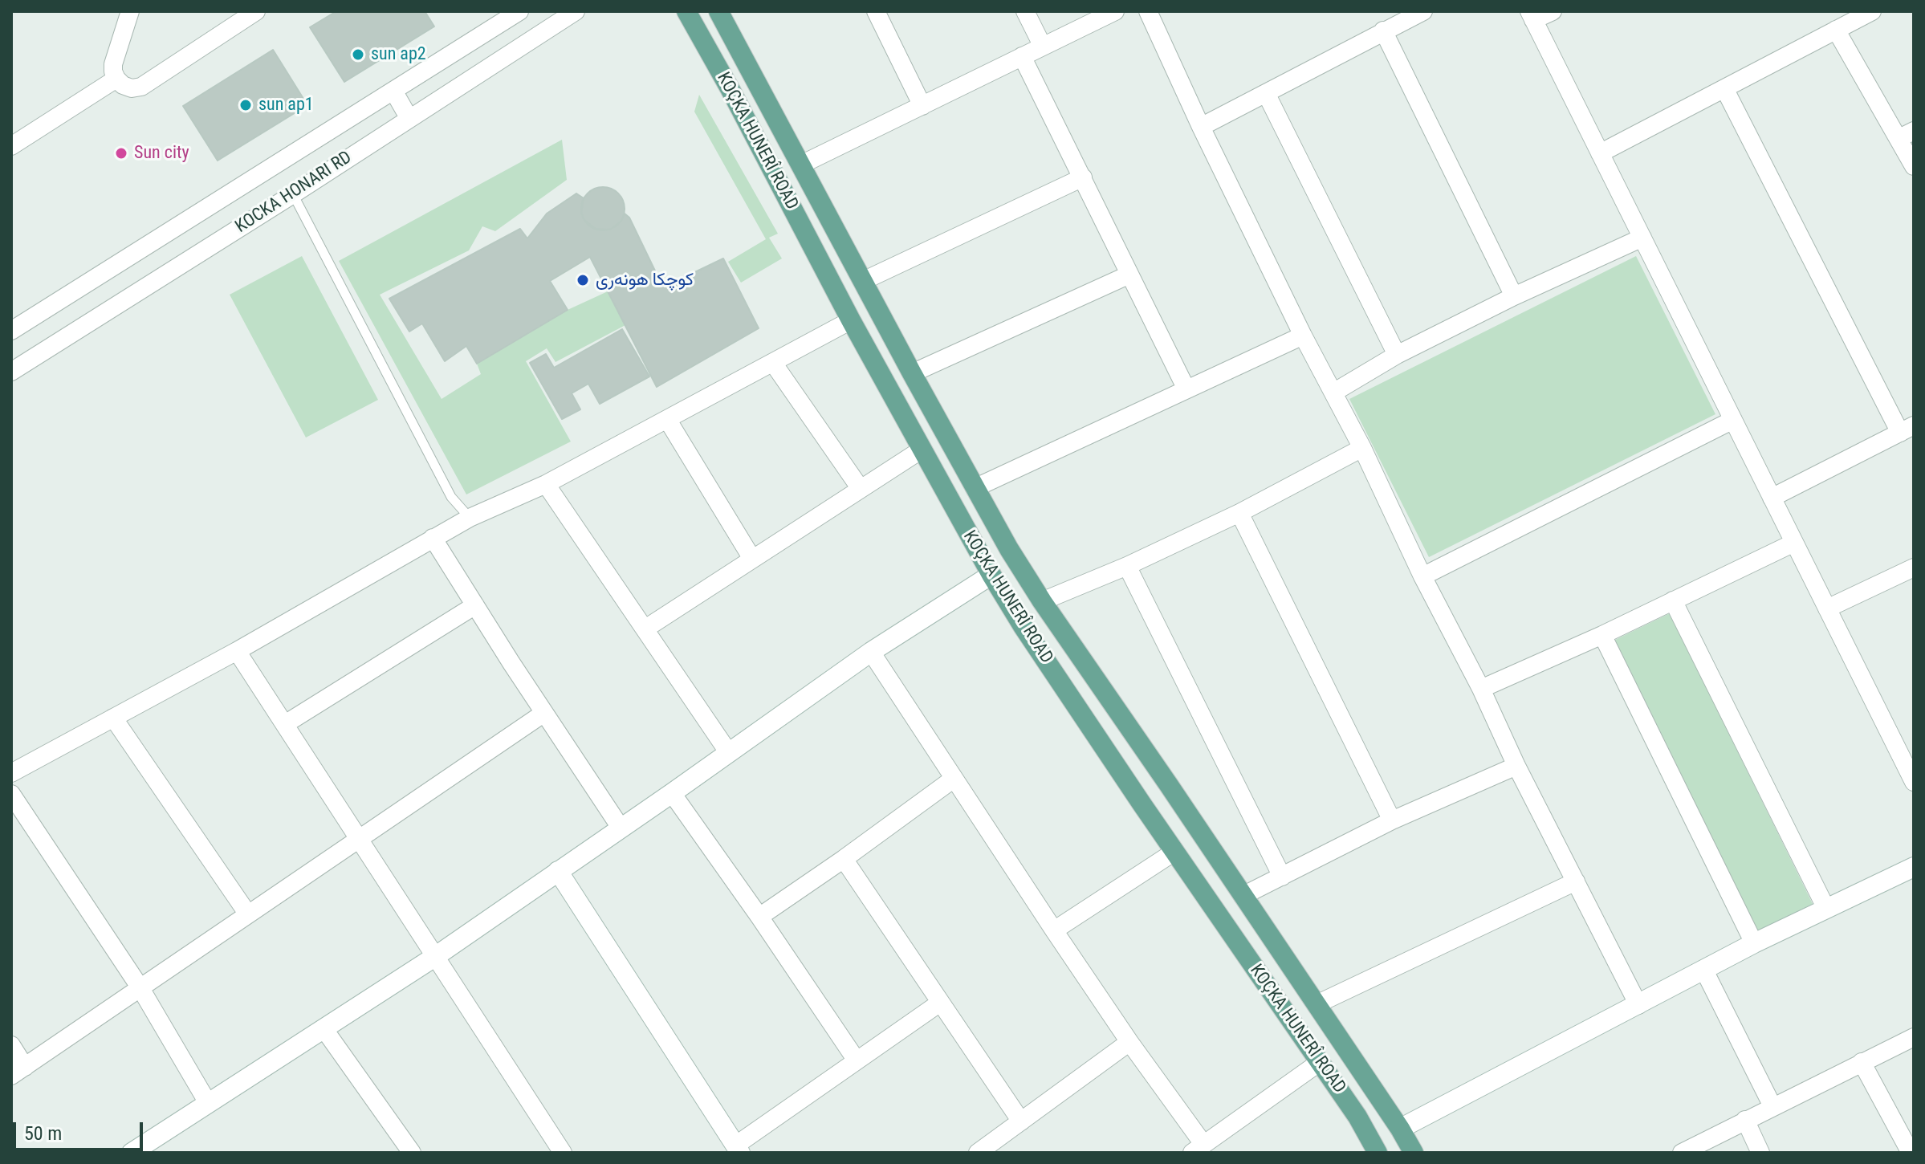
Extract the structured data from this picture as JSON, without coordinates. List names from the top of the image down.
{
  "streets": {
    "main road": ["KOÇKA HUNERÎ ROAD"],
    "street": ["KOCKA HONARI RD"]
  },
  "places": [
    "sun ap2",
    "sun ap1",
    "Sun city",
    "كوچكا هونەری"
  ],
  "scale_bar": "50 m"
}
